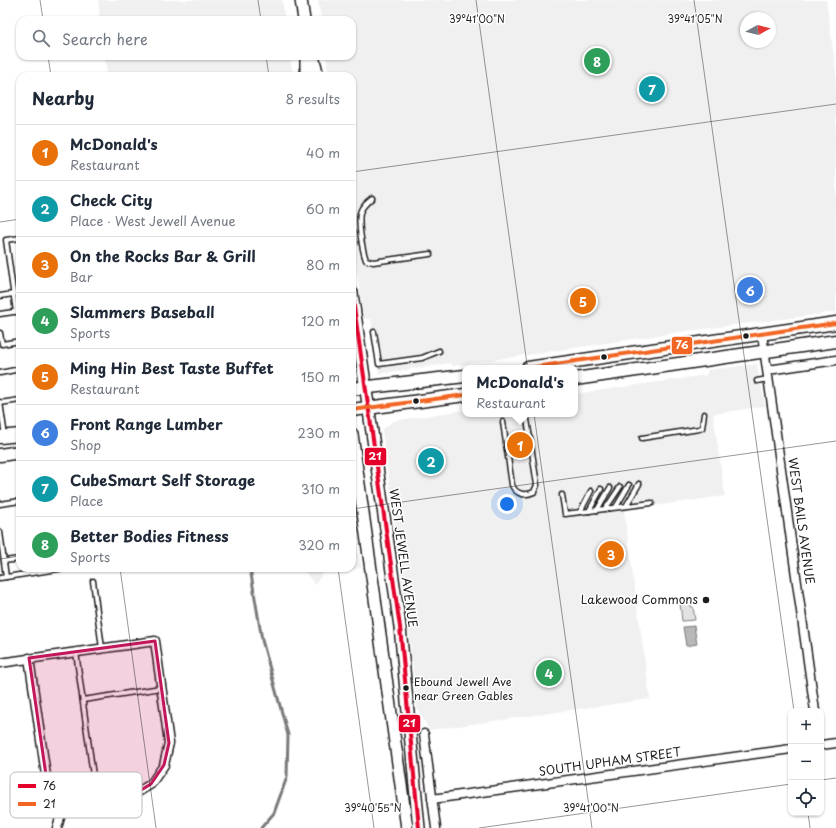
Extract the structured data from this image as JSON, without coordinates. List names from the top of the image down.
{
  "streets": {
    "main road": ["WEST JEWELL AVENUE"],
    "street": ["WEST BAILS AVENUE", "SOUTH UPHAM STREET"]
  },
  "places": ["Lakewood Commons", "Ebound Jewell Ave near Green Gables"],
  "lines": ["transit line 21", "transit line 76"],
  "legend": ["76", "21"],
  "north": "right",
  "page": {
    "search": "Search here",
    "pins": [
      "8",
      "7",
      "6",
      "5",
      "1",
      "2",
      "3",
      "4"
    ],
    "heading": ["Nearby", "8 results"],
    "list": [
      {
        "mark": "1",
        "name": "McDonald's",
        "note": "Restaurant",
        "value": "40 m"
      },
      {
        "mark": "2",
        "name": "Check City",
        "note": "Place · West Jewell Avenue",
        "value": "60 m"
      },
      {
        "mark": "3",
        "name": "On the Rocks Bar & Grill",
        "note": "Bar",
        "value": "80 m"
      },
      {
        "mark": "4",
        "name": "Slammers Baseball",
        "note": "Sports",
        "value": "120 m"
      },
      {
        "mark": "5",
        "name": "Ming Hin Best Taste Buffet",
        "note": "Restaurant",
        "value": "150 m"
      },
      {
        "mark": "6",
        "name": "Front Range Lumber",
        "note": "Shop",
        "value": "230 m"
      },
      {
        "mark": "7",
        "name": "CubeSmart Self Storage",
        "note": "Place",
        "value": "310 m"
      },
      {
        "mark": "8",
        "name": "Better Bodies Fitness",
        "note": "Sports",
        "value": "320 m"
      }
    ],
    "popup": ["McDonald's", "Restaurant"],
    "map_buttons": ["+", "−"]
  },
  "coordinates": ["39°41'00\"N", "39°41'05\"N", "39°40'55\"N"]
}
